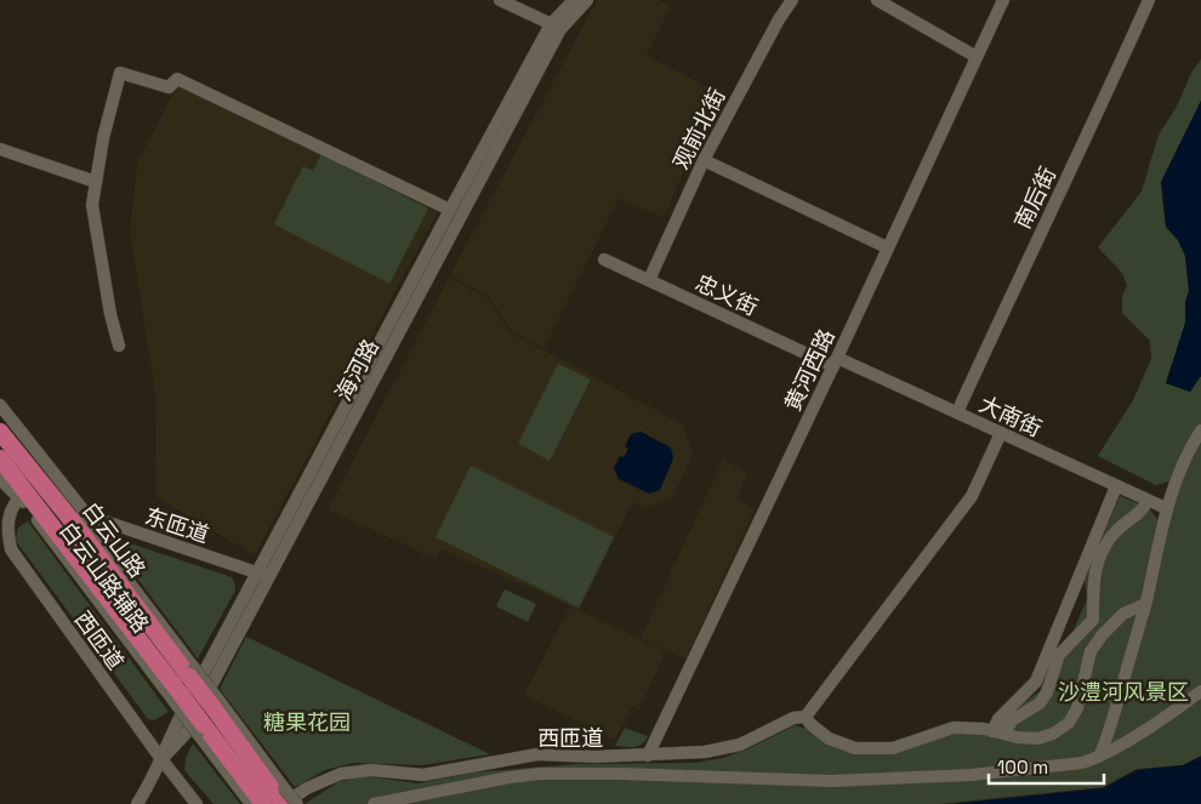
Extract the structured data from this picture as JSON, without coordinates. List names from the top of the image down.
{
  "streets": {
    "highway": ["白云山路"],
    "street": [
      "观前北街",
      "南后街",
      "忠义街",
      "海河路",
      "黄河西路",
      "大南街",
      "东匝道",
      "白云山路辅路",
      "西匝道"
    ]
  },
  "crossings": [
    ["观前北街", "忠义街"],
    ["南后街", "大南街"],
    ["忠义街", "黄河西路"],
    ["忠义街", "大南街"],
    ["海河路", "东匝道"],
    ["海河路", "西匝道"],
    ["黄河西路", "大南街"],
    ["黄河西路", "西匝道"],
    ["东匝道", "白云山路"],
    ["东匝道", "白云山路辅路"],
    ["白云山路", "白云山路辅路"],
    ["白云山路", "西匝道"]
  ],
  "parks": ["沙澧河风景区", "糖果花园"],
  "scale_bar": "100 m"
}
